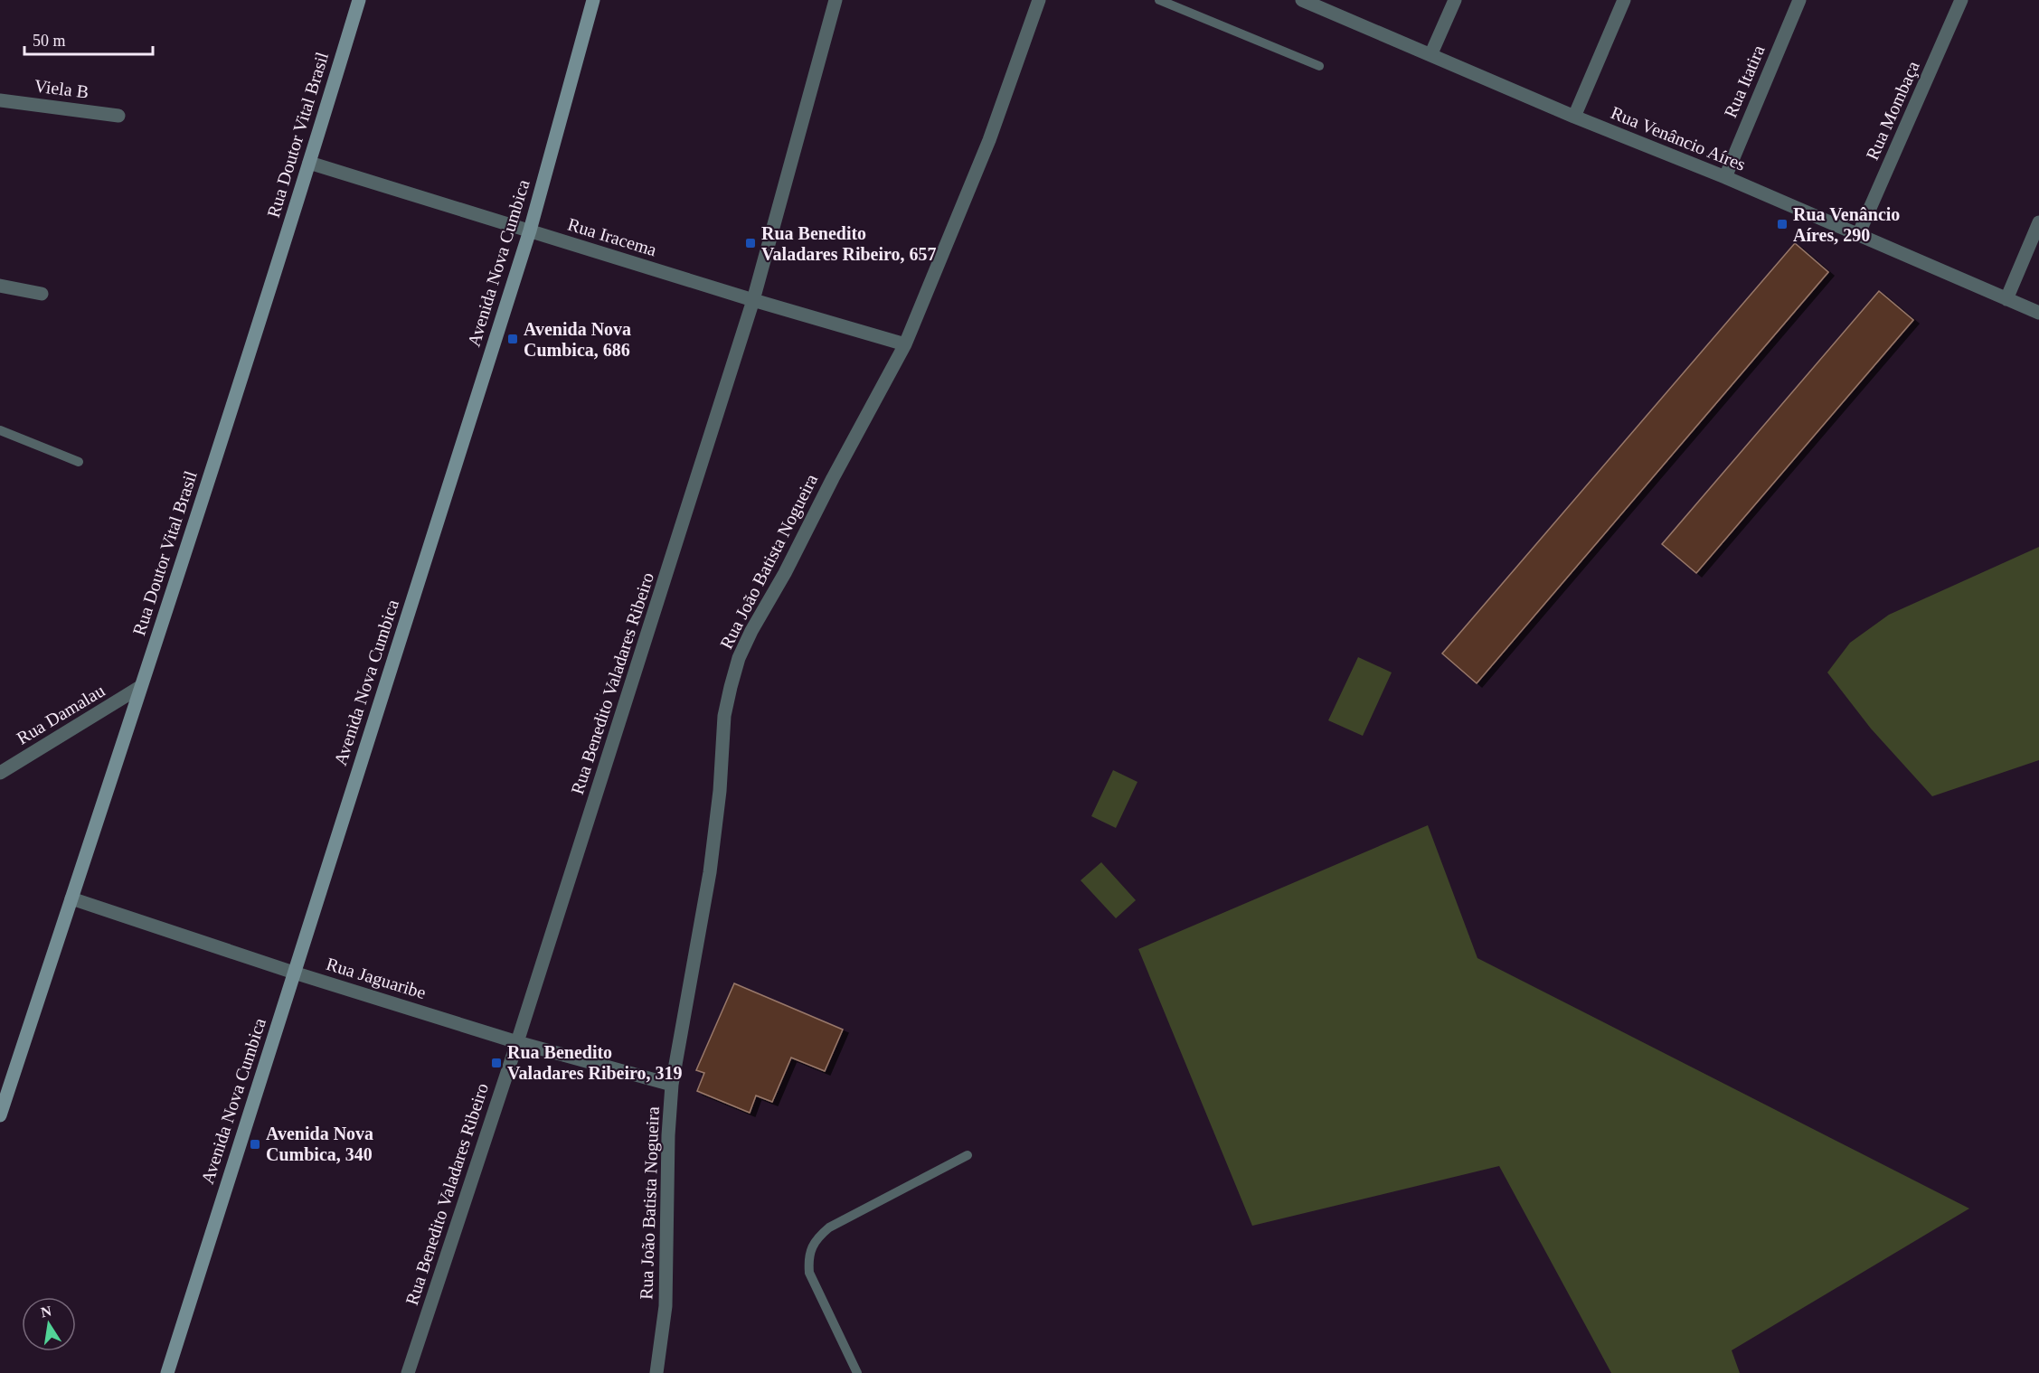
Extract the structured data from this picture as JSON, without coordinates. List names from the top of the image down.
{
  "streets": {
    "street": [
      "Rua Itatira",
      "Viela B",
      "Rua Mombaça",
      "Rua Doutor Vital Brasil",
      "Rua Venâncio Aíres",
      "Rua Iracema",
      "Avenida Nova Cumbica",
      "Rua João Batista Nogueira",
      "Rua Benedito Valadares Ribeiro",
      "Rua Damalau",
      "Rua Jaguaribe"
    ]
  },
  "crossings": [
    ["Rua Itatira", "Rua Venâncio Aíres"],
    ["Rua Mombaça", "Rua Venâncio Aíres"],
    ["Rua Doutor Vital Brasil", "Rua Iracema"],
    ["Rua Doutor Vital Brasil", "Rua Damalau"],
    ["Rua Doutor Vital Brasil", "Rua Jaguaribe"],
    ["Rua Iracema", "Avenida Nova Cumbica"],
    ["Rua Iracema", "Rua João Batista Nogueira"],
    ["Rua Iracema", "Rua Benedito Valadares Ribeiro"],
    ["Avenida Nova Cumbica", "Rua Jaguaribe"],
    ["Rua João Batista Nogueira", "Rua Jaguaribe"],
    ["Rua Benedito Valadares Ribeiro", "Rua Jaguaribe"]
  ],
  "places": {
    "transit": [
      "Rua Venâncio Aíres, 290",
      "Rua Benedito Valadares Ribeiro, 657",
      "Avenida Nova Cumbica, 686",
      "Rua Benedito Valadares Ribeiro, 319",
      "Avenida Nova Cumbica, 340"
    ]
  },
  "scale_bar": "50 m",
  "north": "top"
}
